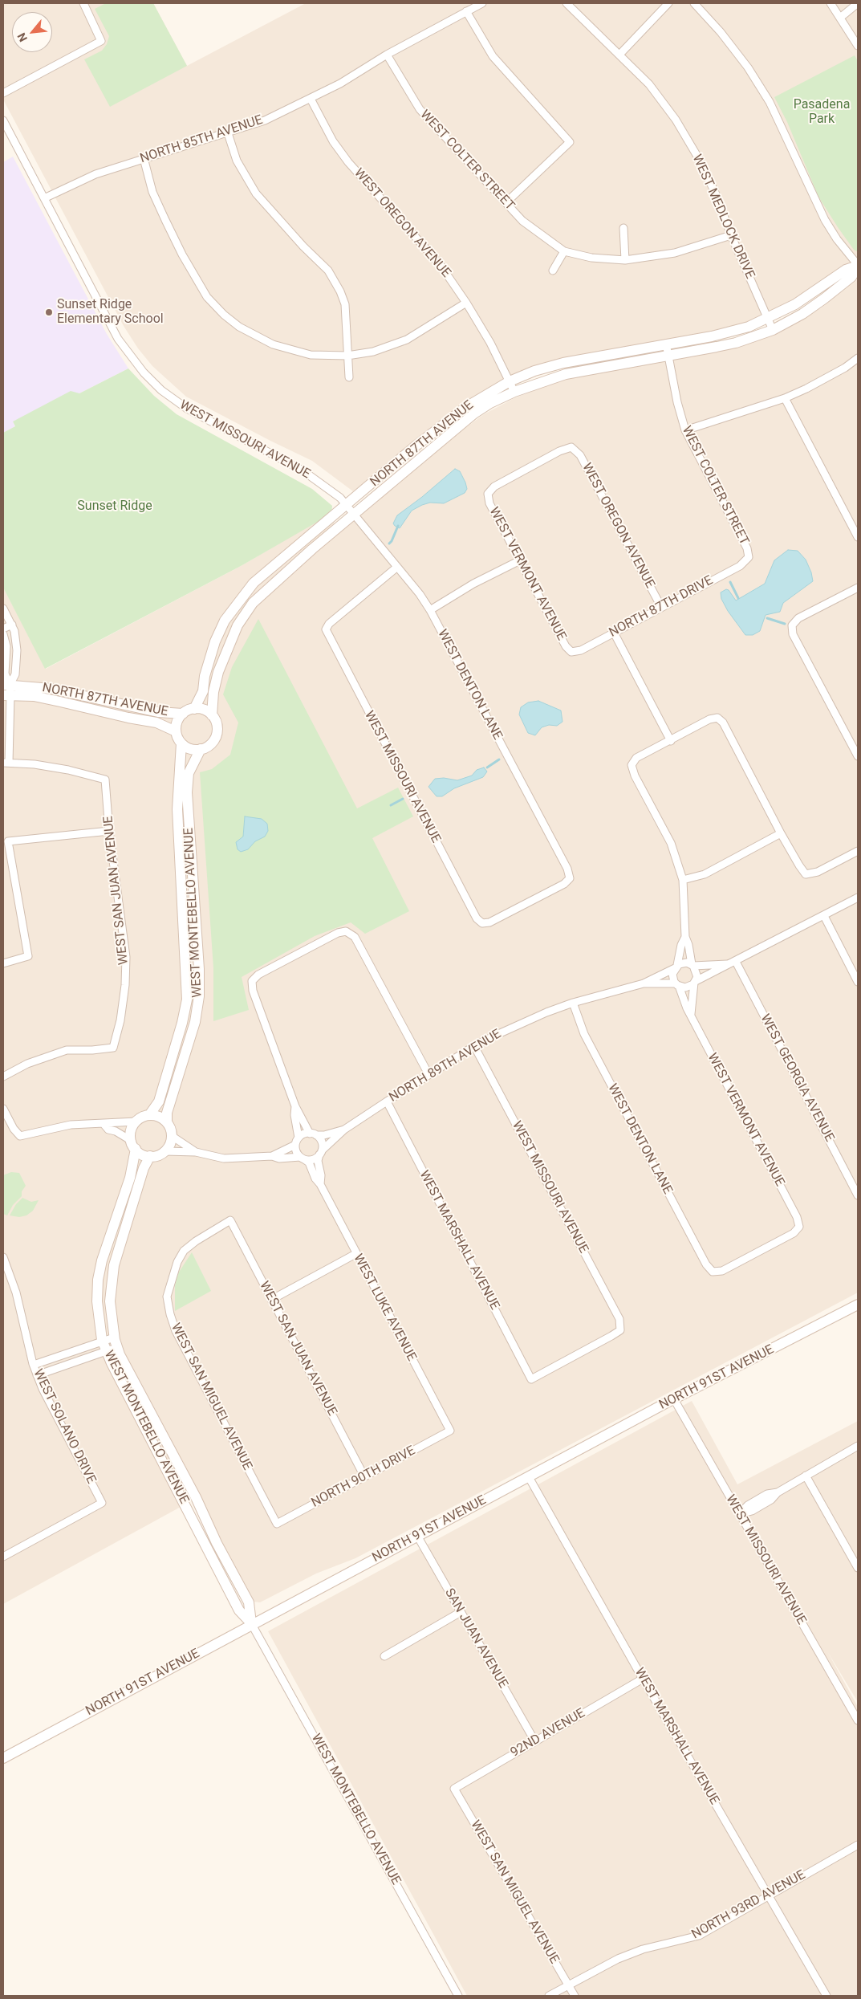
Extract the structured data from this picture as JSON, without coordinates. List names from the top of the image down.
{
  "streets": {
    "street": [
      "NORTH 85TH AVENUE",
      "WEST COLTER STREET",
      "WEST MEDLOCK DRIVE",
      "WEST OREGON AVENUE",
      "WEST MISSOURI AVENUE",
      "NORTH 87TH AVENUE",
      "WEST VERMONT AVENUE",
      "NORTH 87TH DRIVE",
      "WEST DENTON LANE",
      "WEST SAN JUAN AVENUE",
      "WEST MONTEBELLO AVENUE",
      "NORTH 89TH AVENUE",
      "WEST GEORGIA AVENUE",
      "WEST MARSHALL AVENUE",
      "WEST LUKE AVENUE",
      "NORTH 91ST AVENUE",
      "WEST SAN MIGUEL AVENUE",
      "WEST SOLANO DRIVE",
      "NORTH 90TH DRIVE",
      "SAN JUAN AVENUE",
      "92ND AVENUE",
      "NORTH 93RD AVENUE"
    ]
  },
  "crossings": [
    ["NORTH 85TH AVENUE", "WEST COLTER STREET"],
    ["NORTH 85TH AVENUE", "WEST OREGON AVENUE"],
    ["NORTH 85TH AVENUE", "WEST MISSOURI AVENUE"],
    ["WEST COLTER STREET", "NORTH 87TH AVENUE"],
    ["WEST COLTER STREET", "NORTH 87TH DRIVE"],
    ["WEST MEDLOCK DRIVE", "NORTH 87TH AVENUE"],
    ["WEST OREGON AVENUE", "NORTH 87TH AVENUE"],
    ["WEST OREGON AVENUE", "WEST VERMONT AVENUE"],
    ["WEST OREGON AVENUE", "NORTH 87TH DRIVE"],
    ["WEST MISSOURI AVENUE", "NORTH 87TH AVENUE"],
    ["WEST MISSOURI AVENUE", "WEST DENTON LANE"],
    ["WEST MISSOURI AVENUE", "NORTH 89TH AVENUE"],
    ["WEST MISSOURI AVENUE", "WEST MARSHALL AVENUE"],
    ["WEST MISSOURI AVENUE", "NORTH 91ST AVENUE"],
    ["NORTH 87TH AVENUE", "WEST DENTON LANE"],
    ["NORTH 87TH AVENUE", "WEST MONTEBELLO AVENUE"],
    ["WEST VERMONT AVENUE", "NORTH 87TH DRIVE"],
    ["WEST VERMONT AVENUE", "WEST DENTON LANE"],
    ["WEST VERMONT AVENUE", "NORTH 89TH AVENUE"],
    ["WEST DENTON LANE", "NORTH 89TH AVENUE"],
    ["WEST SAN JUAN AVENUE", "WEST SAN MIGUEL AVENUE"],
    ["WEST SAN JUAN AVENUE", "NORTH 90TH DRIVE"],
    ["WEST MONTEBELLO AVENUE", "NORTH 91ST AVENUE"],
    ["NORTH 89TH AVENUE", "WEST MARSHALL AVENUE"],
    ["NORTH 89TH AVENUE", "WEST LUKE AVENUE"],
    ["WEST MARSHALL AVENUE", "NORTH 91ST AVENUE"],
    ["WEST MARSHALL AVENUE", "92ND AVENUE"],
    ["WEST MARSHALL AVENUE", "NORTH 93RD AVENUE"],
    ["WEST LUKE AVENUE", "NORTH 90TH DRIVE"],
    ["NORTH 91ST AVENUE", "SAN JUAN AVENUE"],
    ["WEST SAN MIGUEL AVENUE", "NORTH 90TH DRIVE"],
    ["WEST SAN MIGUEL AVENUE", "92ND AVENUE"],
    ["WEST SAN MIGUEL AVENUE", "NORTH 93RD AVENUE"],
    ["SAN JUAN AVENUE", "92ND AVENUE"]
  ],
  "parks": ["Pasadena Park", "Sunset Ridge"],
  "places": ["Sunset Ridge Elementary School"],
  "north": "bottom left"
}
